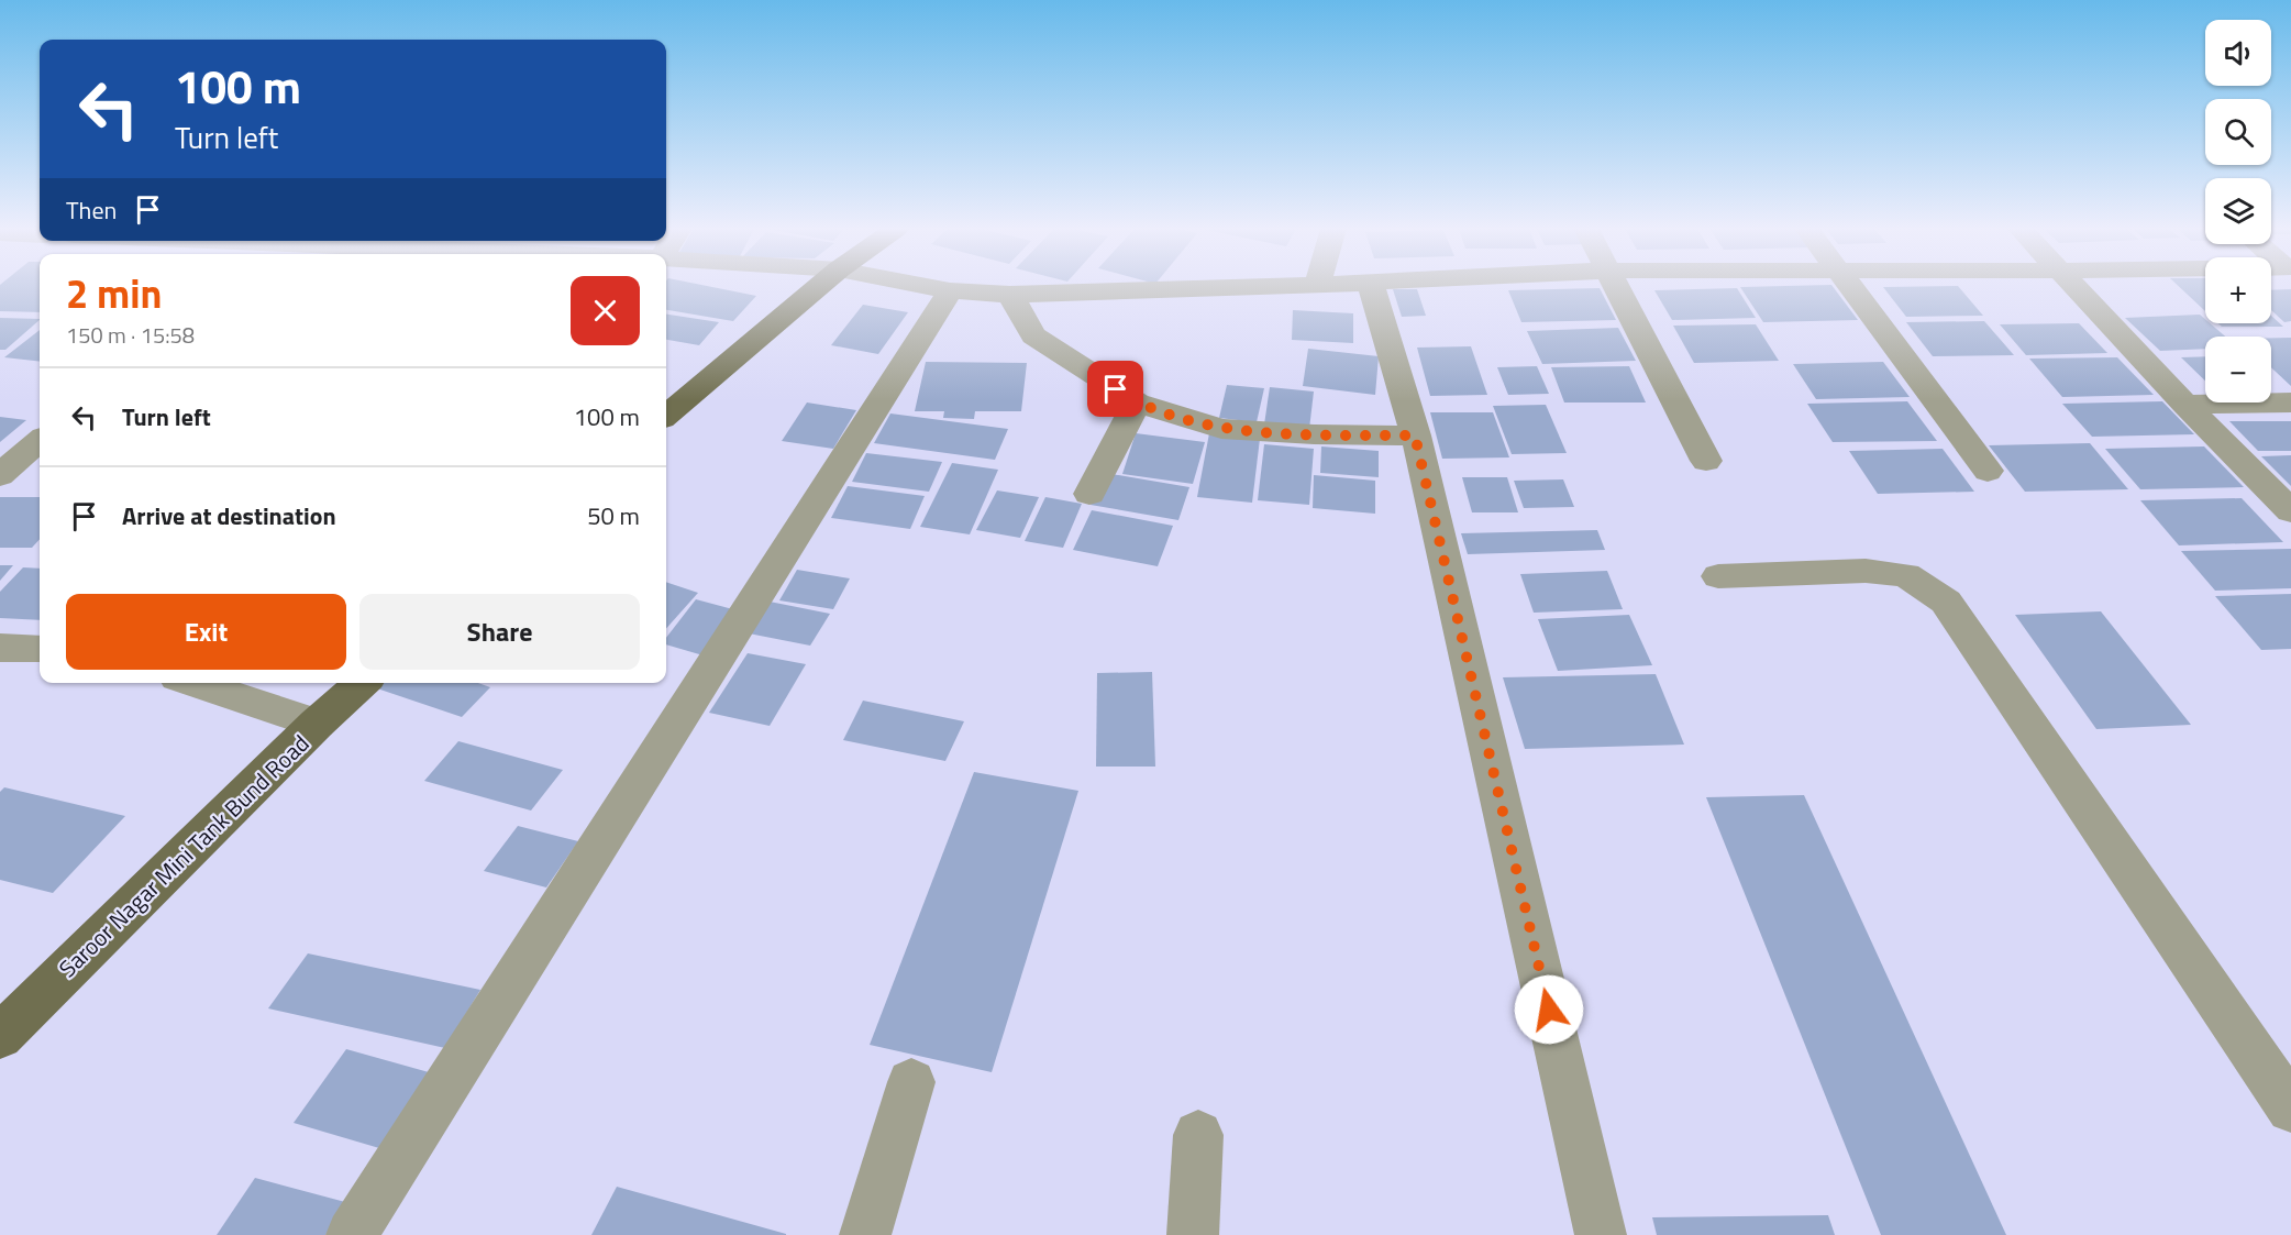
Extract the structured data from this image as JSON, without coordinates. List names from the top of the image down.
{
  "streets": {
    "main road": ["Saroor Nagar Mini Tank Bund Road"]
  },
  "page": {
    "map_buttons": ["+", "−"],
    "turn": ["100 m", "Turn left"],
    "then": "Then",
    "heading": ["2 min", "150 m · 15:58"],
    "list": [
      {
        "name": "Turn left",
        "value": "100 m"
      },
      {
        "name": "Arrive at destination",
        "value": "50 m"
      }
    ],
    "buttons": ["Exit", "Share"]
  }
}
